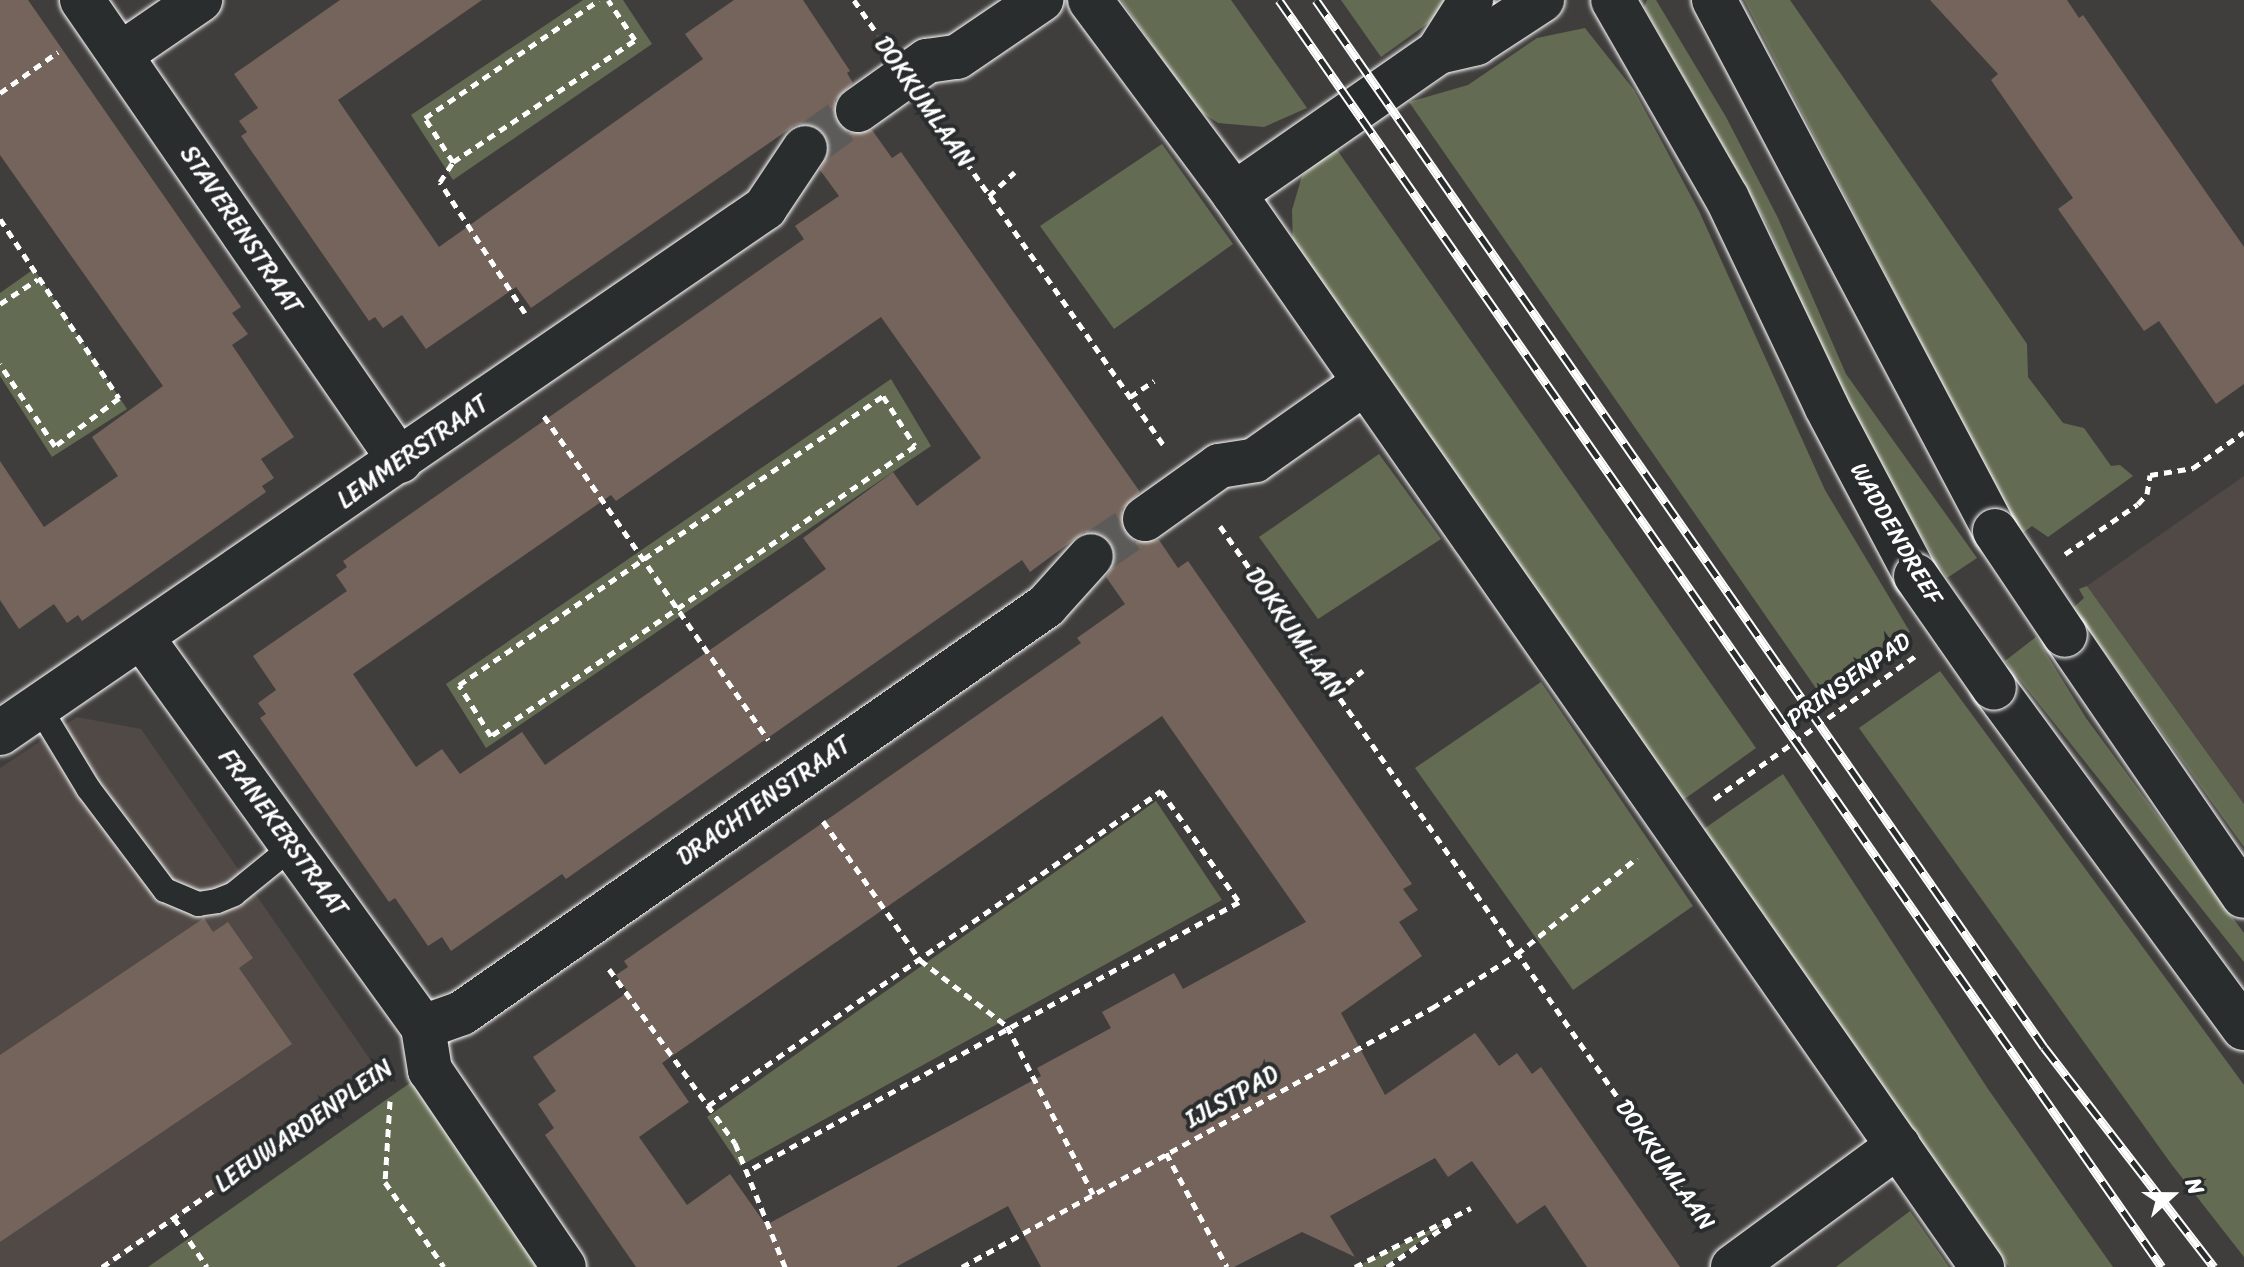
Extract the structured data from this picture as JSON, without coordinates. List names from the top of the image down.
{
  "streets": {
    "street": [
      "STAVERENSTRAAT",
      "LEMMERSTRAAT",
      "WADDENDREEF",
      "DRACHTENSTRAAT",
      "FRANEKERSTRAAT",
      "LEEUWARDENPLEIN"
    ],
    "path": ["DOKKUMLAAN", "PRINSENPAD", "IJLSTPAD"]
  },
  "crossings": [
    ["DOKKUMLAAN", "PRINSENPAD"],
    ["DOKKUMLAAN", "IJLSTPAD"],
    ["STAVERENSTRAAT", "LEMMERSTRAAT"],
    ["LEMMERSTRAAT", "FRANEKERSTRAAT"],
    ["PRINSENPAD", "IJLSTPAD"],
    ["DRACHTENSTRAAT", "FRANEKERSTRAAT"],
    ["DRACHTENSTRAAT", "LEEUWARDENPLEIN"],
    ["FRANEKERSTRAAT", "LEEUWARDENPLEIN"]
  ],
  "north": "right"
}
